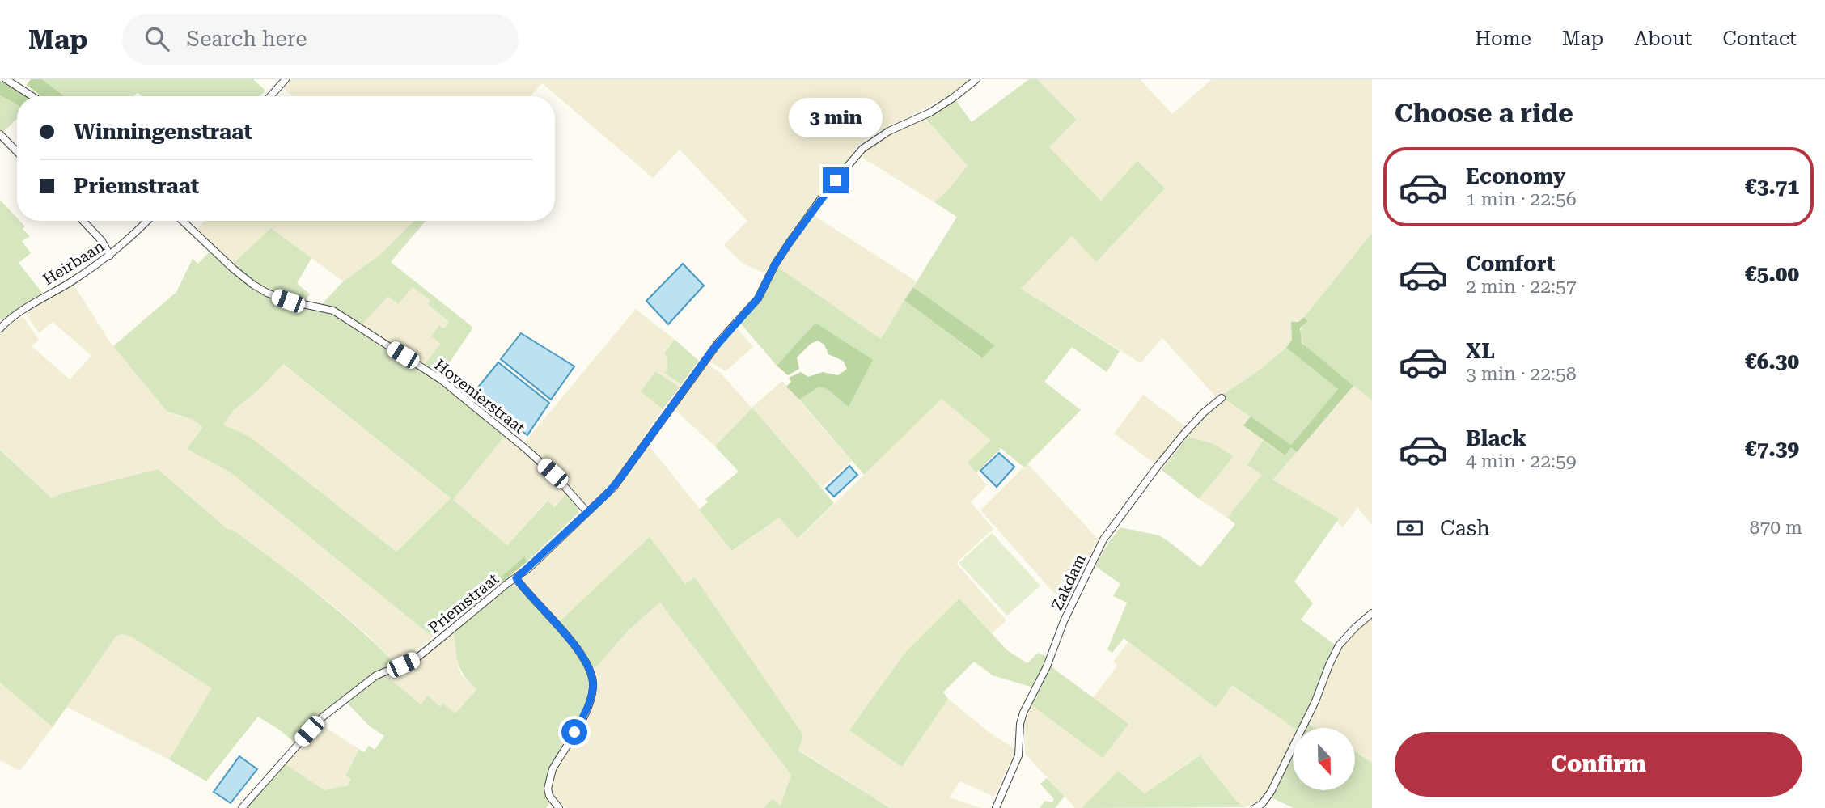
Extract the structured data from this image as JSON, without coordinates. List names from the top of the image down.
{
  "streets": {
    "street": [
      "Heirbaan",
      "Hovenierstraat",
      "Zakdam",
      "Priemstraat"
    ]
  },
  "crossings": [
    ["Hovenierstraat", "Priemstraat"]
  ],
  "north": "bottom",
  "page": {
    "header": "Map",
    "search": "Search here",
    "nav": [
      "Home",
      "Map",
      "About",
      "Contact"
    ],
    "heading": "Choose a ride",
    "banner": ["Winningenstraat", "Priemstraat"],
    "bubble": "3 min",
    "list": [
      {
        "name": "Economy",
        "note": "1 min · 22:56",
        "value": "€3.71"
      },
      {
        "name": "Comfort",
        "note": "2 min · 22:57",
        "value": "€5.00"
      },
      {
        "name": "XL",
        "note": "3 min · 22:58",
        "value": "€6.30"
      },
      {
        "name": "Black",
        "note": "4 min · 22:59",
        "value": "€7.39"
      }
    ],
    "pay": ["Cash", "870 m"],
    "buttons": "Confirm"
  }
}
